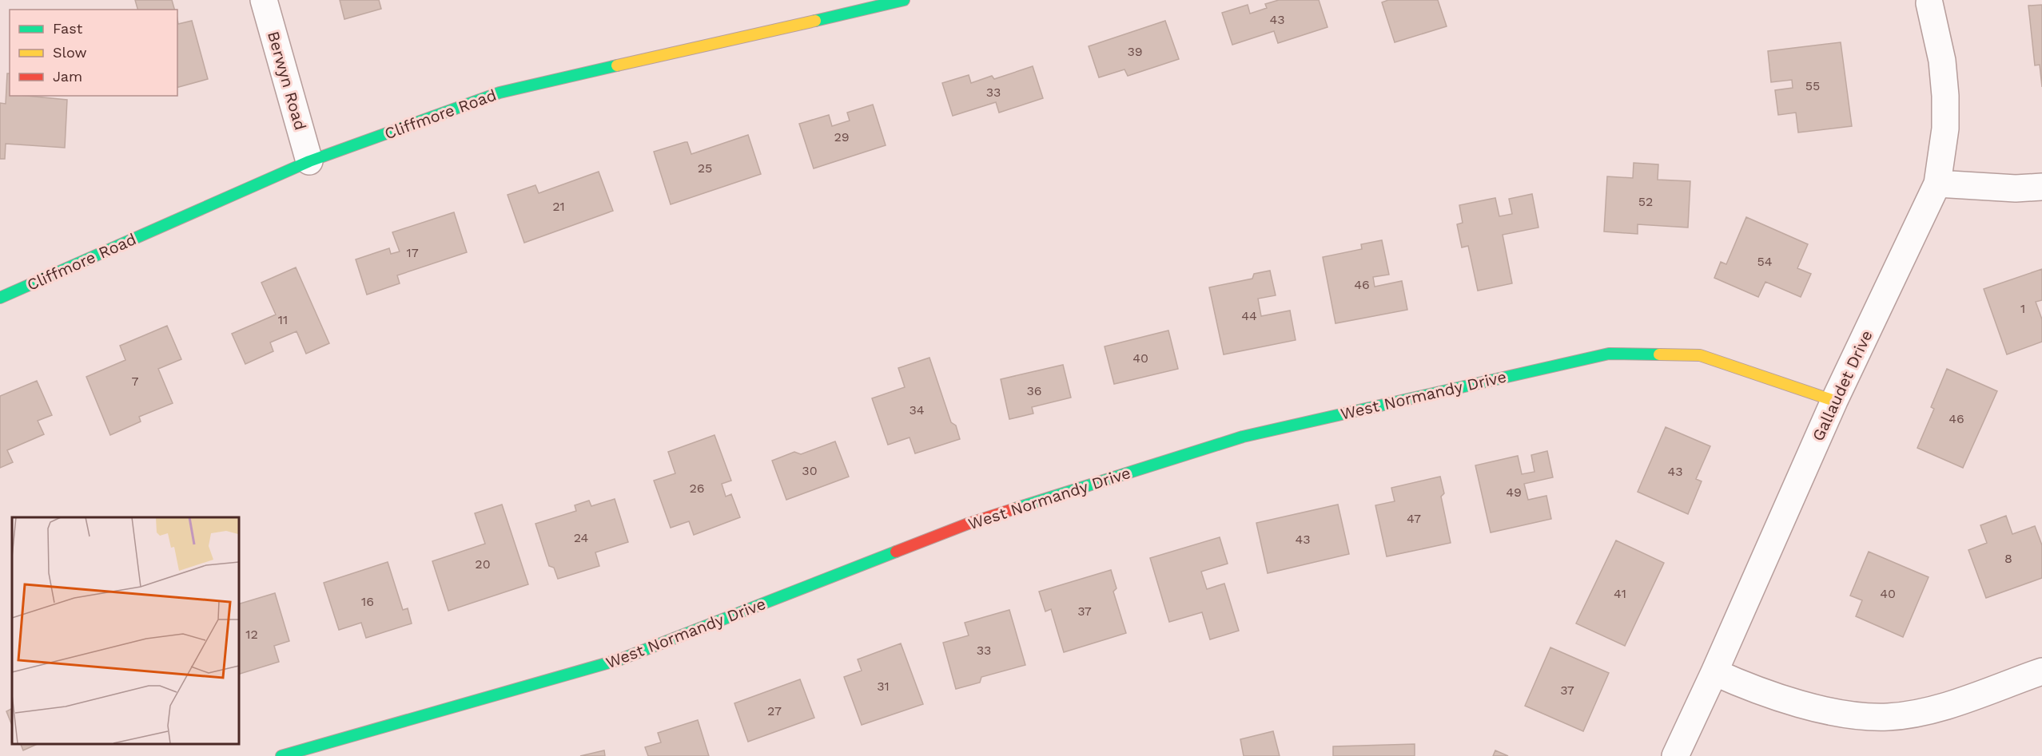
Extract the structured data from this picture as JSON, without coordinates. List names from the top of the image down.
{
  "streets": {
    "street": [
      "Berwyn Road",
      "Cliffmore Road",
      "Gallaudet Drive",
      "West Normandy Drive"
    ]
  },
  "crossings": [
    ["Berwyn Road", "Cliffmore Road"],
    ["Gallaudet Drive", "West Normandy Drive"]
  ],
  "house_numbers": [
    "43",
    "39",
    "55",
    "33",
    "29",
    "25",
    "52",
    "21",
    "17",
    "54",
    "46",
    "1",
    "44",
    "11",
    "40",
    "7",
    "36",
    "34",
    "46",
    "30",
    "43",
    "26",
    "49",
    "47",
    "24",
    "43",
    "8",
    "20",
    "41",
    "40",
    "16",
    "37",
    "12",
    "33",
    "31",
    "37",
    "27"
  ],
  "legend": ["Fast", "Slow", "Jam"]
}
